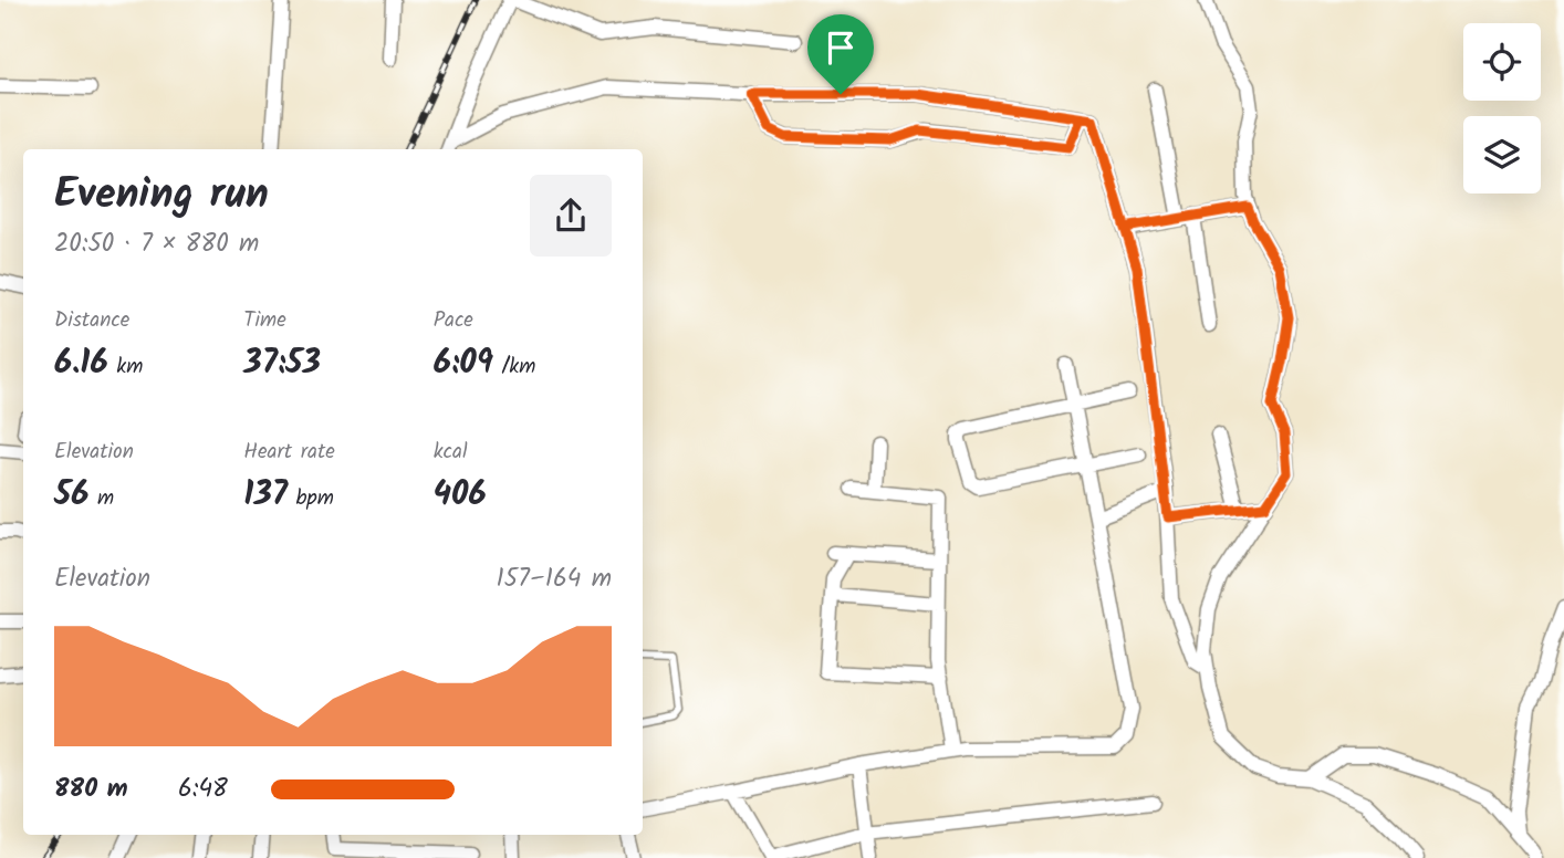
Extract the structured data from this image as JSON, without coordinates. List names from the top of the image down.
{
  "page": {
    "heading": ["Evening run", "20:50 · 7 × 880 m"],
    "stats": [
      ["Distance", "6.16 km"],
      ["Time", "37:53"],
      ["Pace", "6:09 /km"],
      ["Elevation", "56 m"],
      ["Heart rate", "137 bpm"],
      ["kcal", "406"]
    ],
    "chart": ["Elevation", "157–164 m"],
    "list": [
      {
        "name": "880 m",
        "note": "6:48"
      }
    ]
  }
}
